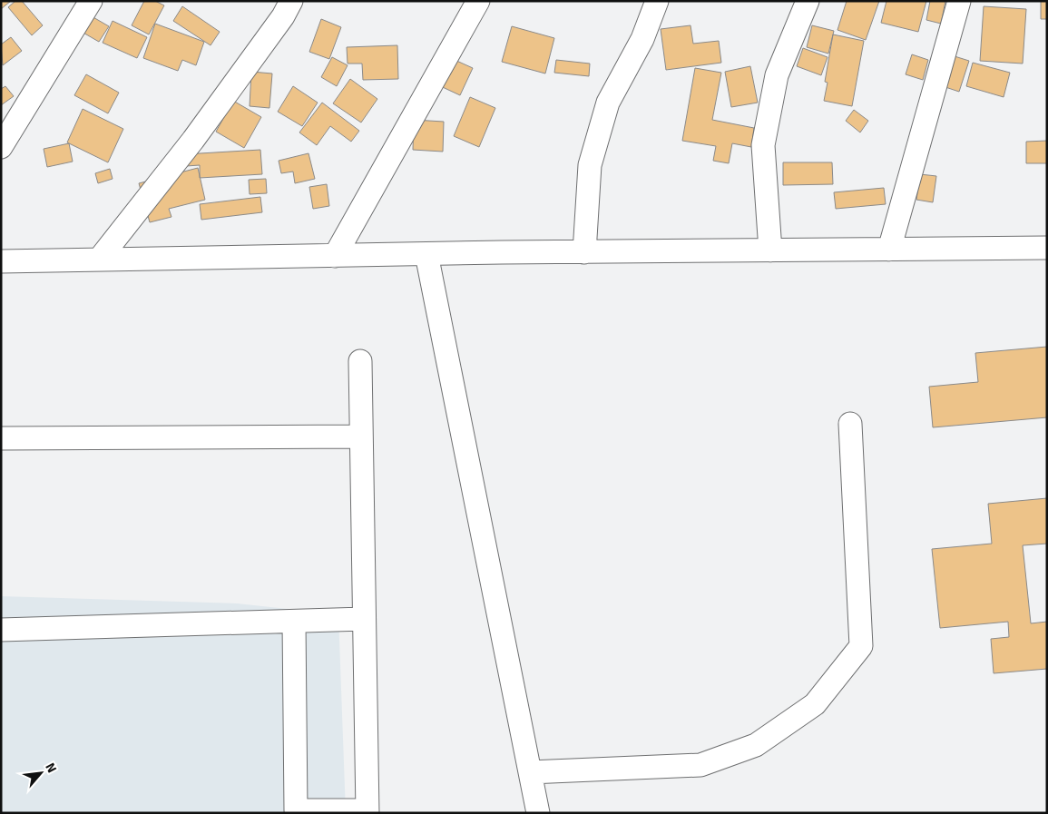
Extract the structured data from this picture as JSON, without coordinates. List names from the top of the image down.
{
  "north": "top right"
}
